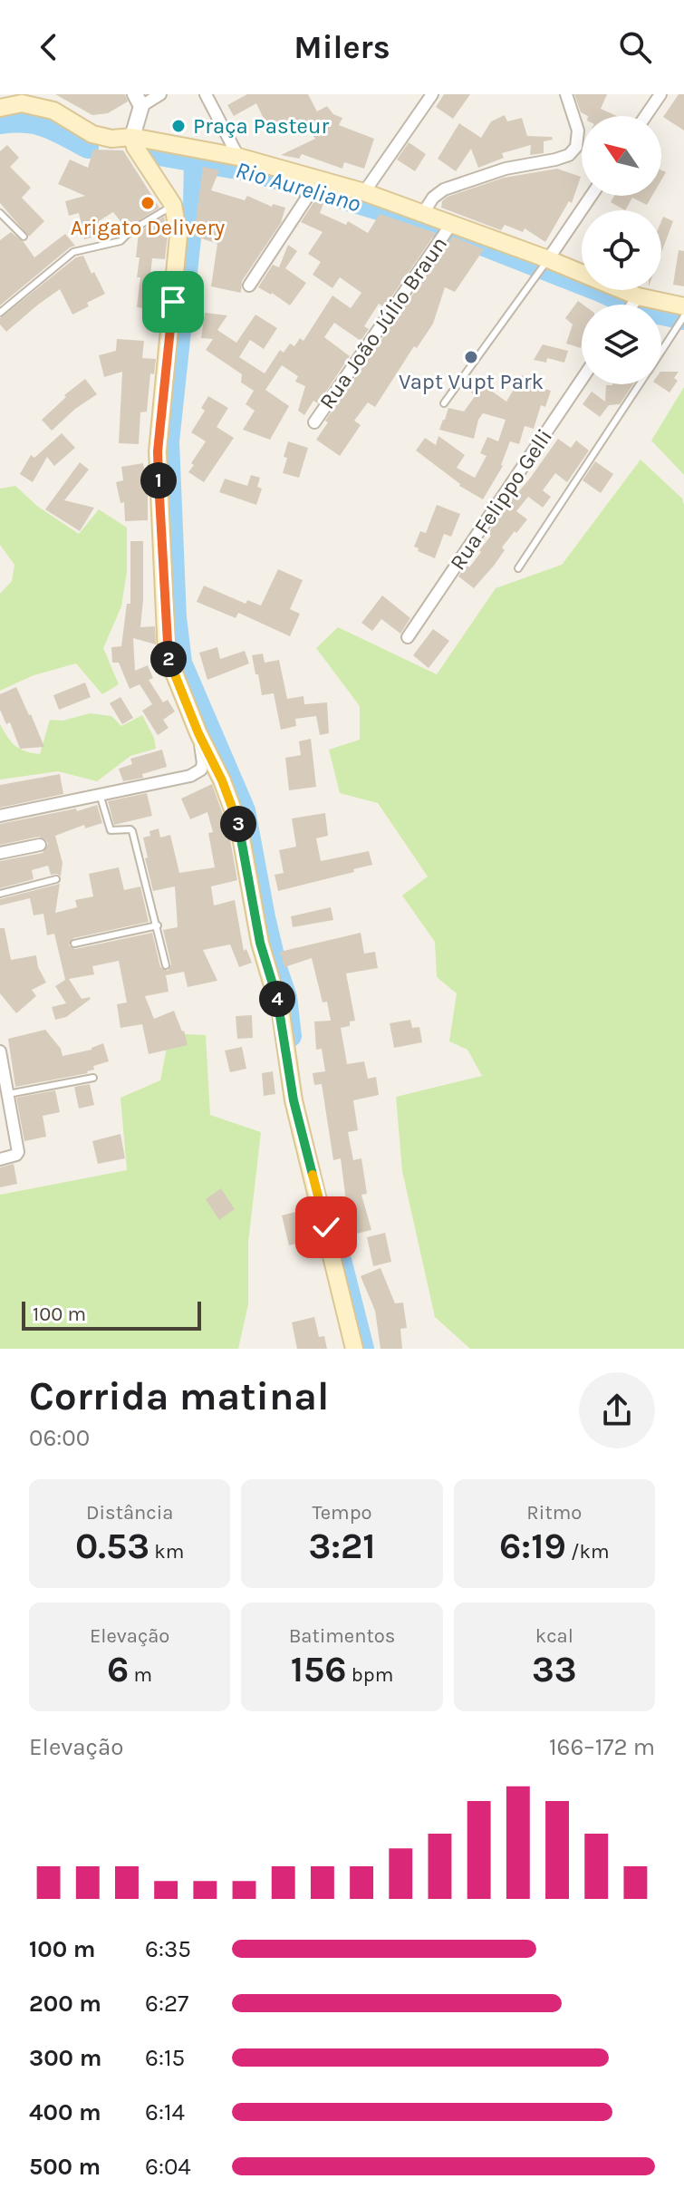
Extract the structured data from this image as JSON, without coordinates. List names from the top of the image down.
{
  "streets": {
    "street": ["Rua João Júlio Braun", "Rua Felippo Gelli"]
  },
  "water": ["Rio Aureliano"],
  "places": ["Praça Pasteur", "Arigato Delivery", "Vapt Vupt Park"],
  "scale_bar": "100 m",
  "north": "top left",
  "page": {
    "header": "Milers",
    "pins": [
      "1",
      "2",
      "3",
      "4"
    ],
    "scale": "100 m",
    "heading": ["Corrida matinal", "06:00"],
    "stats": [
      ["Distância", "0.53 km"],
      ["Tempo", "3:21"],
      ["Ritmo", "6:19 /km"],
      ["Elevação", "6 m"],
      ["Batimentos", "156 bpm"],
      ["kcal", "33"]
    ],
    "chart": ["Elevação", "166–172 m"],
    "list": [
      {
        "name": "100 m",
        "note": "6:35"
      },
      {
        "name": "200 m",
        "note": "6:27"
      },
      {
        "name": "300 m",
        "note": "6:15"
      },
      {
        "name": "400 m",
        "note": "6:14"
      },
      {
        "name": "500 m",
        "note": "6:04"
      }
    ]
  }
}
